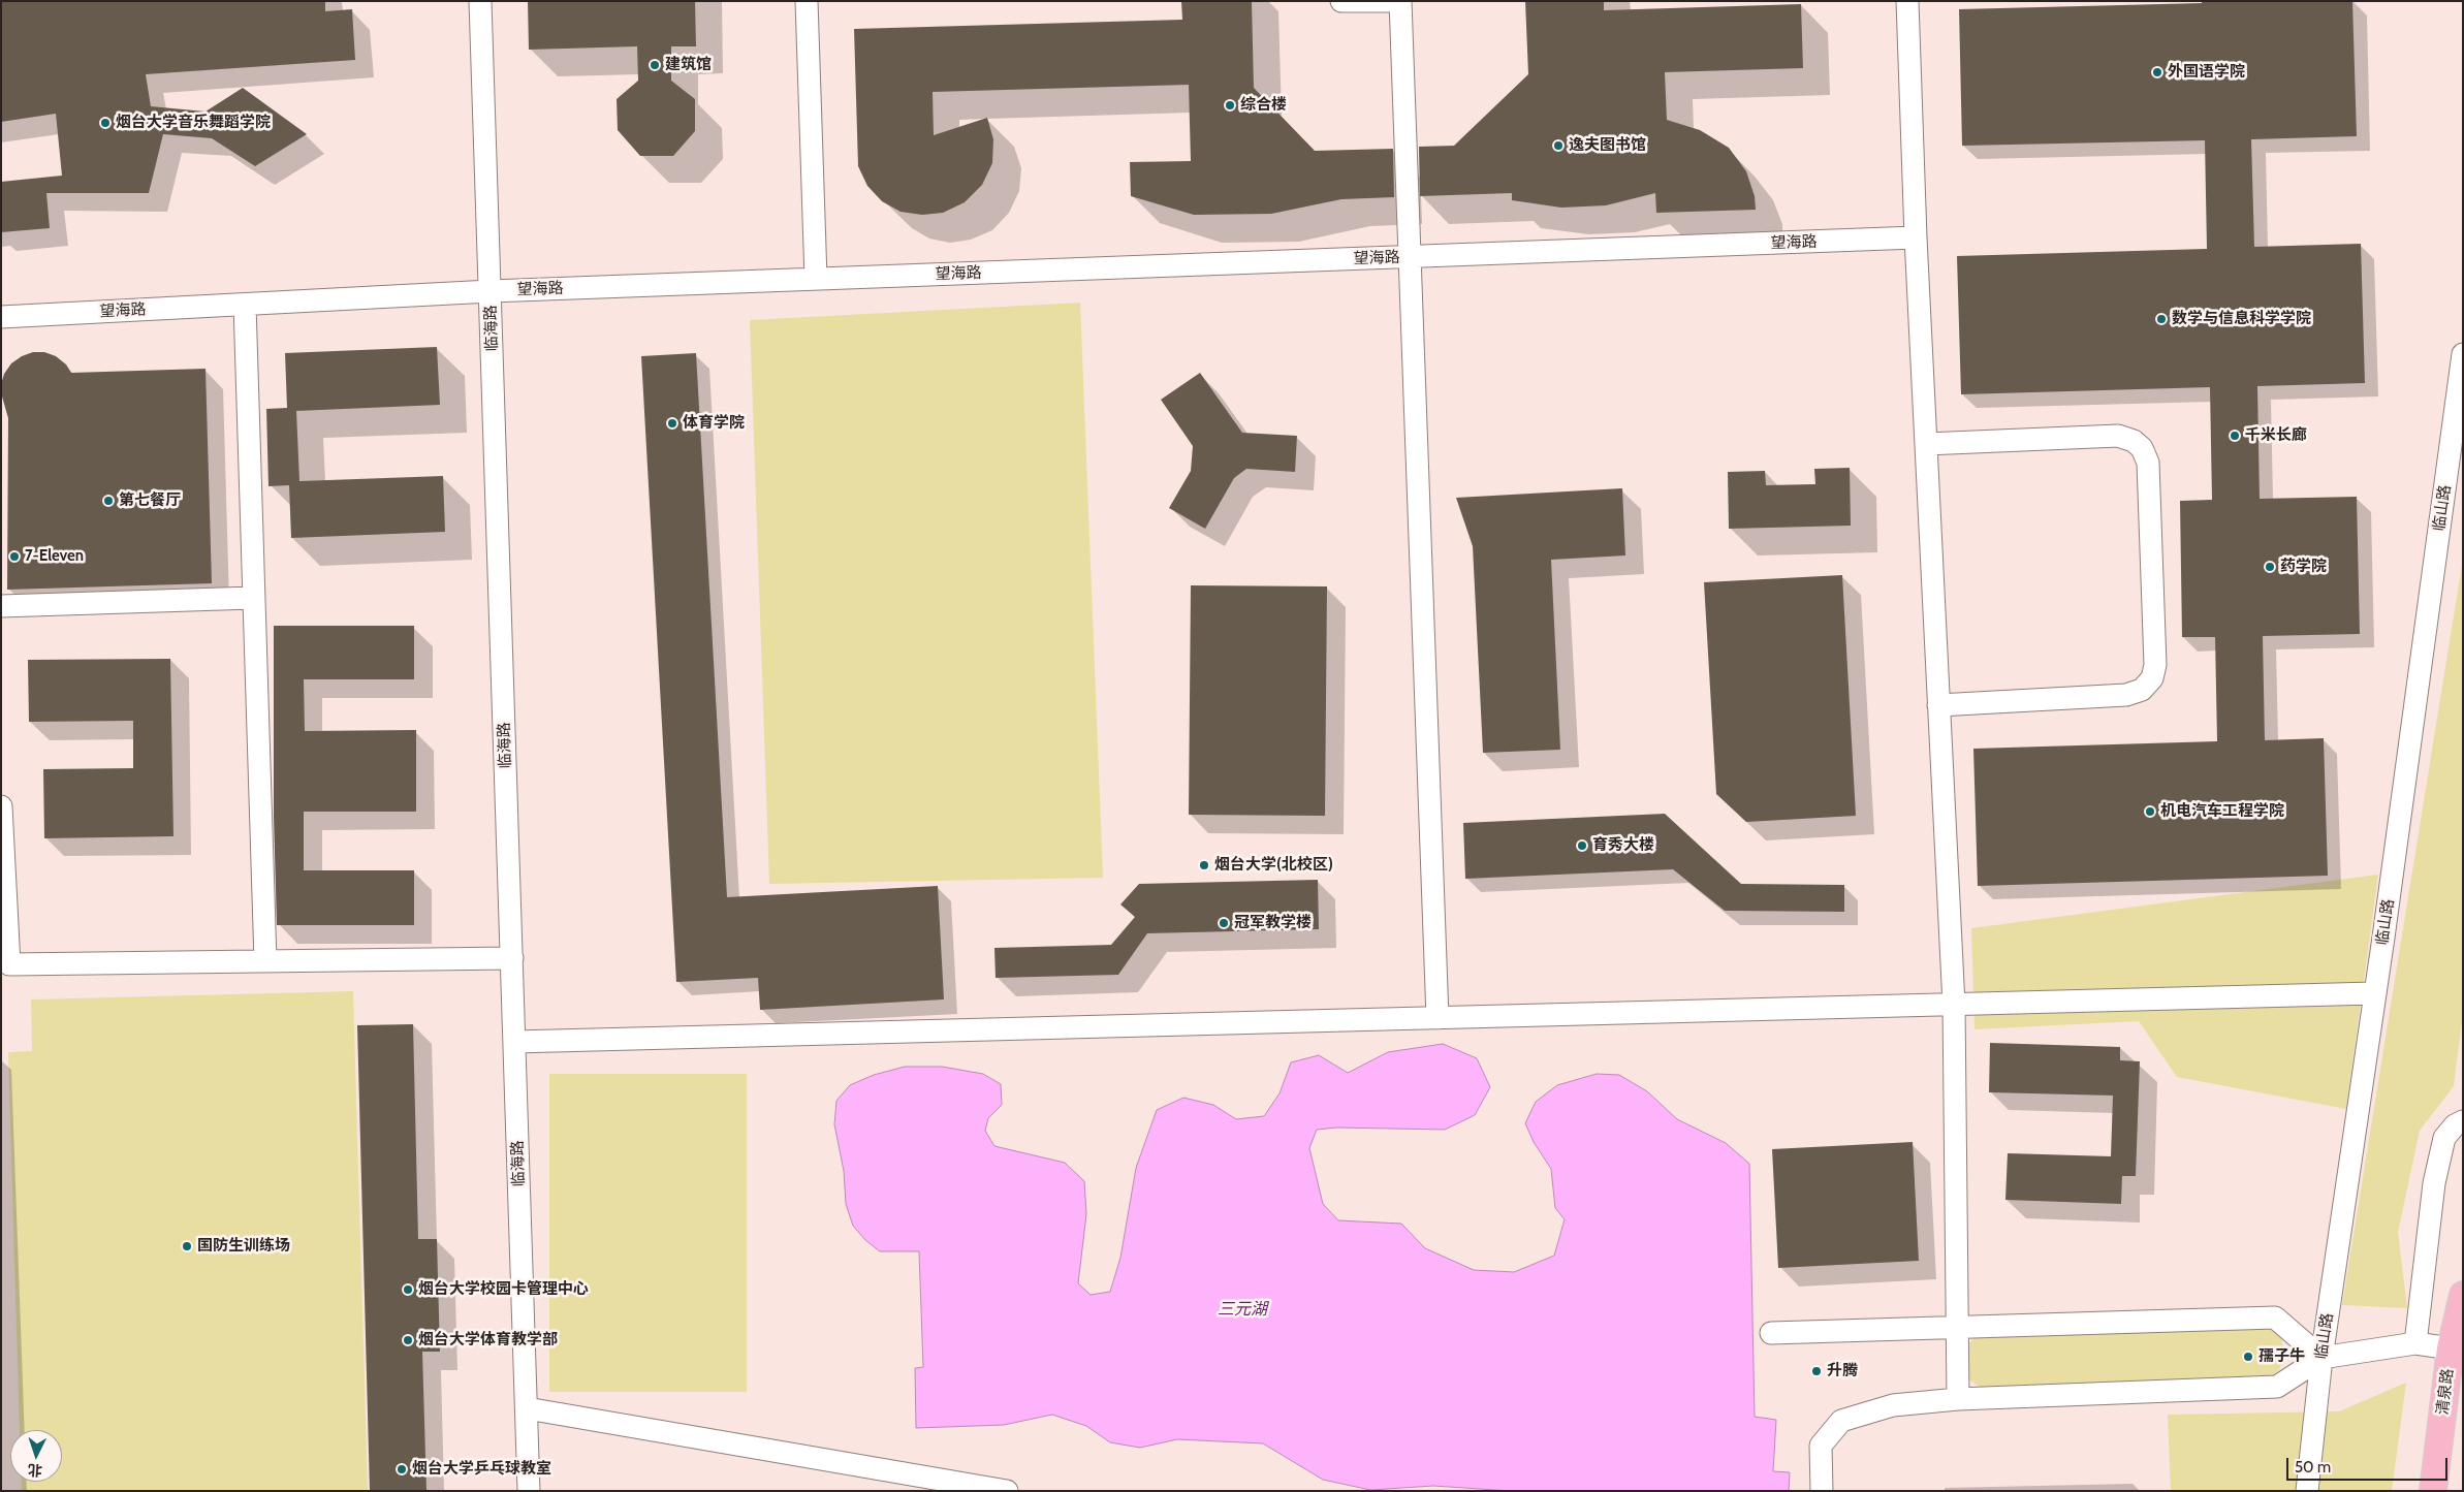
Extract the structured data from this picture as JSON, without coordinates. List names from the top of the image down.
{
  "streets": {
    "main road": ["清泉路"],
    "street": ["望海路", "临海路", "临山路"]
  },
  "crossings": [
    ["望海路", "临海路"]
  ],
  "water": ["三元湖"],
  "places": [
    "建筑馆",
    "外国语学院",
    "综合楼",
    "烟台大学音乐舞蹈学院",
    "逸夫图书馆",
    "数学与信息科学学院",
    "体育学院",
    "千米长廊",
    "第七餐厅",
    "7-Eleven",
    "药学院",
    "机电汽车工程学院",
    "育秀大楼",
    "烟台大学(北校区)",
    "冠军教学楼",
    "国防生训练场",
    "烟台大学校园卡管理中心",
    "烟台大学体育教学部",
    "孺子牛",
    "升腾",
    "烟台大学乒乓球教室"
  ],
  "scale_bar": "50 m",
  "north": "bottom"
}
